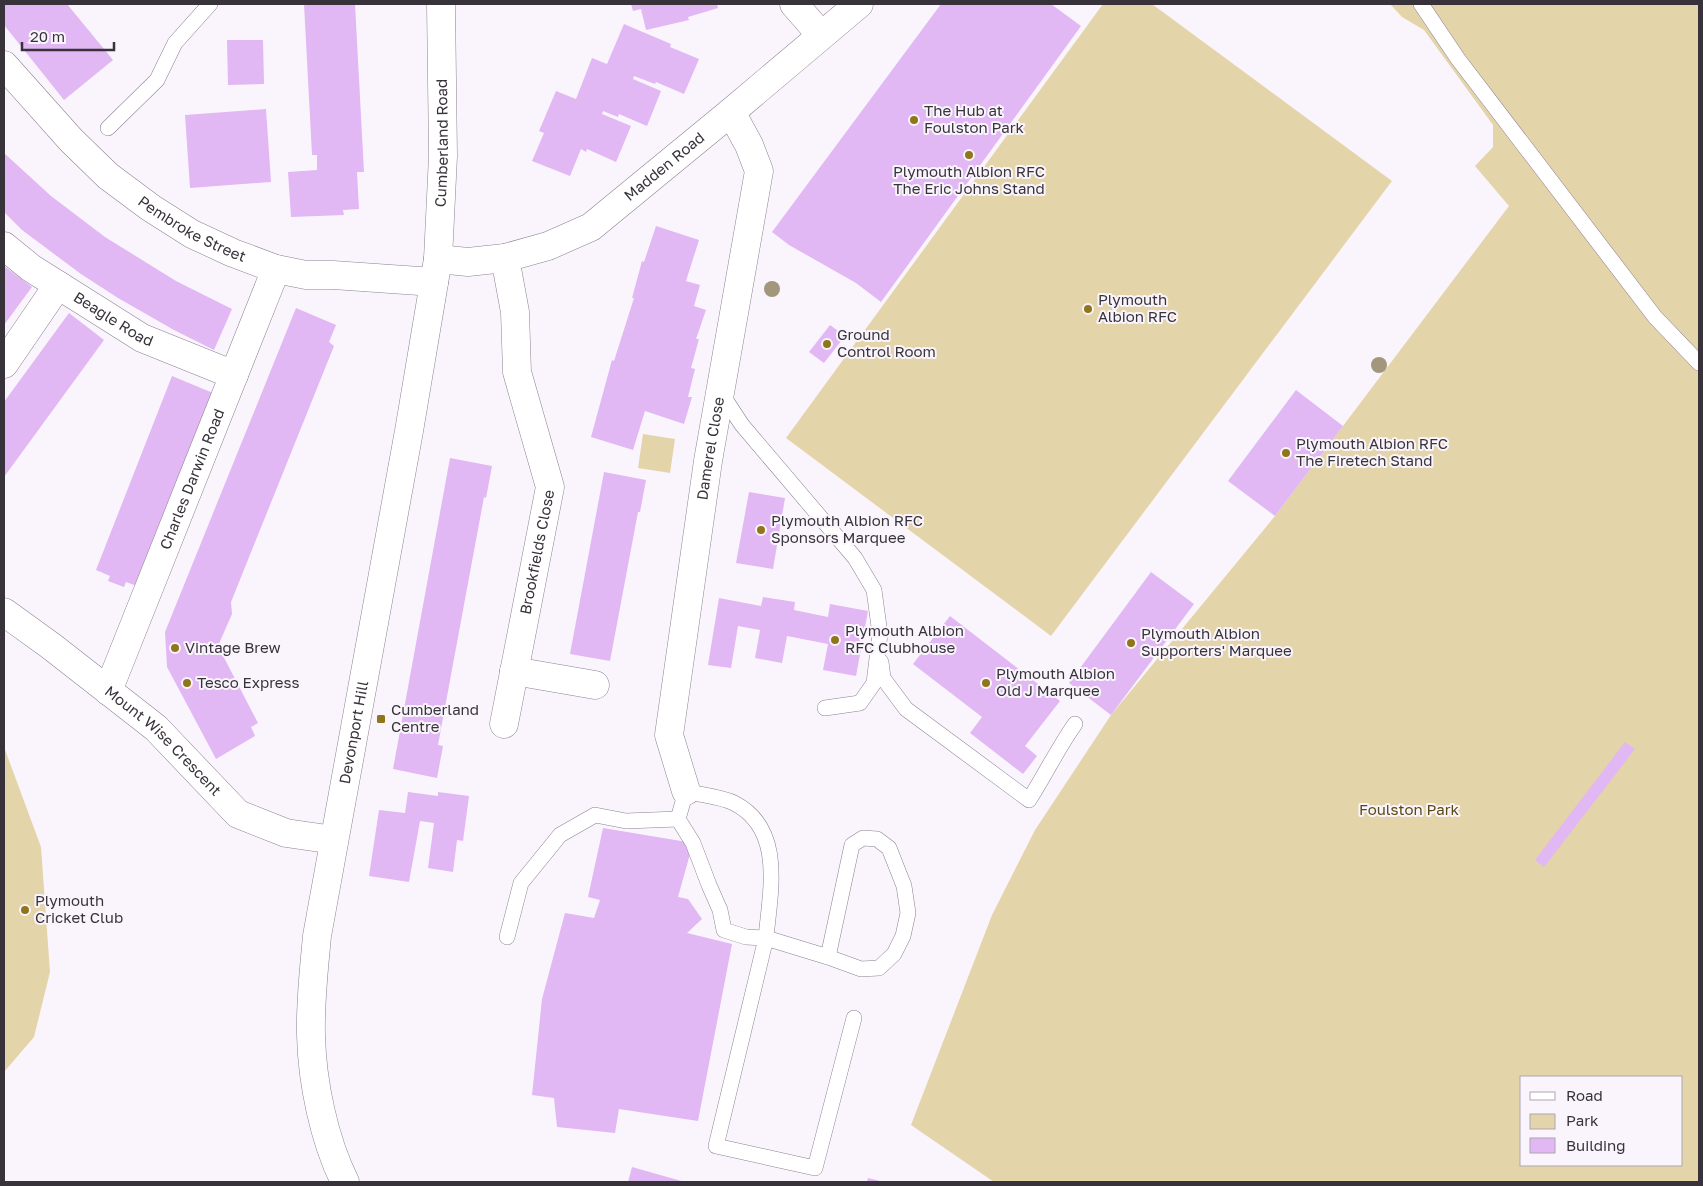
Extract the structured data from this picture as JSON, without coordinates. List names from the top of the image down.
{
  "streets": {
    "street": [
      "Cumberland Road",
      "Madden Road",
      "Pembroke Street",
      "Beagle Road",
      "Damerel Close",
      "Charles Darwin Road",
      "Brookfields Close",
      "Devonport Hill",
      "Mount Wise Crescent"
    ]
  },
  "crossings": [
    ["Cumberland Road", "Madden Road"],
    ["Cumberland Road", "Pembroke Street"],
    ["Cumberland Road", "Devonport Hill"],
    ["Madden Road", "Pembroke Street"],
    ["Madden Road", "Damerel Close"],
    ["Madden Road", "Brookfields Close"],
    ["Madden Road", "Devonport Hill"],
    ["Pembroke Street", "Charles Darwin Road"],
    ["Pembroke Street", "Devonport Hill"],
    ["Beagle Road", "Charles Darwin Road"],
    ["Charles Darwin Road", "Mount Wise Crescent"],
    ["Devonport Hill", "Mount Wise Crescent"]
  ],
  "parks": ["Foulston Park"],
  "places": {
    "other": [
      "The Hub at Foulston Park",
      "Plymouth Albion RFC The Eric Johns Stand",
      "Plymouth Albion RFC",
      "Ground Control Room",
      "Plymouth Albion RFC The Firetech Stand",
      "Plymouth Albion RFC Sponsors Marquee",
      "Plymouth Albion RFC Clubhouse",
      "Plymouth Albion Supporters' Marquee",
      "Vintage Brew",
      "Tesco Express",
      "Plymouth Albion Old J Marquee",
      "Plymouth Cricket Club"
    ],
    "transit": ["Cumberland Centre"]
  },
  "legend": ["Road", "Park", "Building"],
  "scale_bar": "20 m"
}
